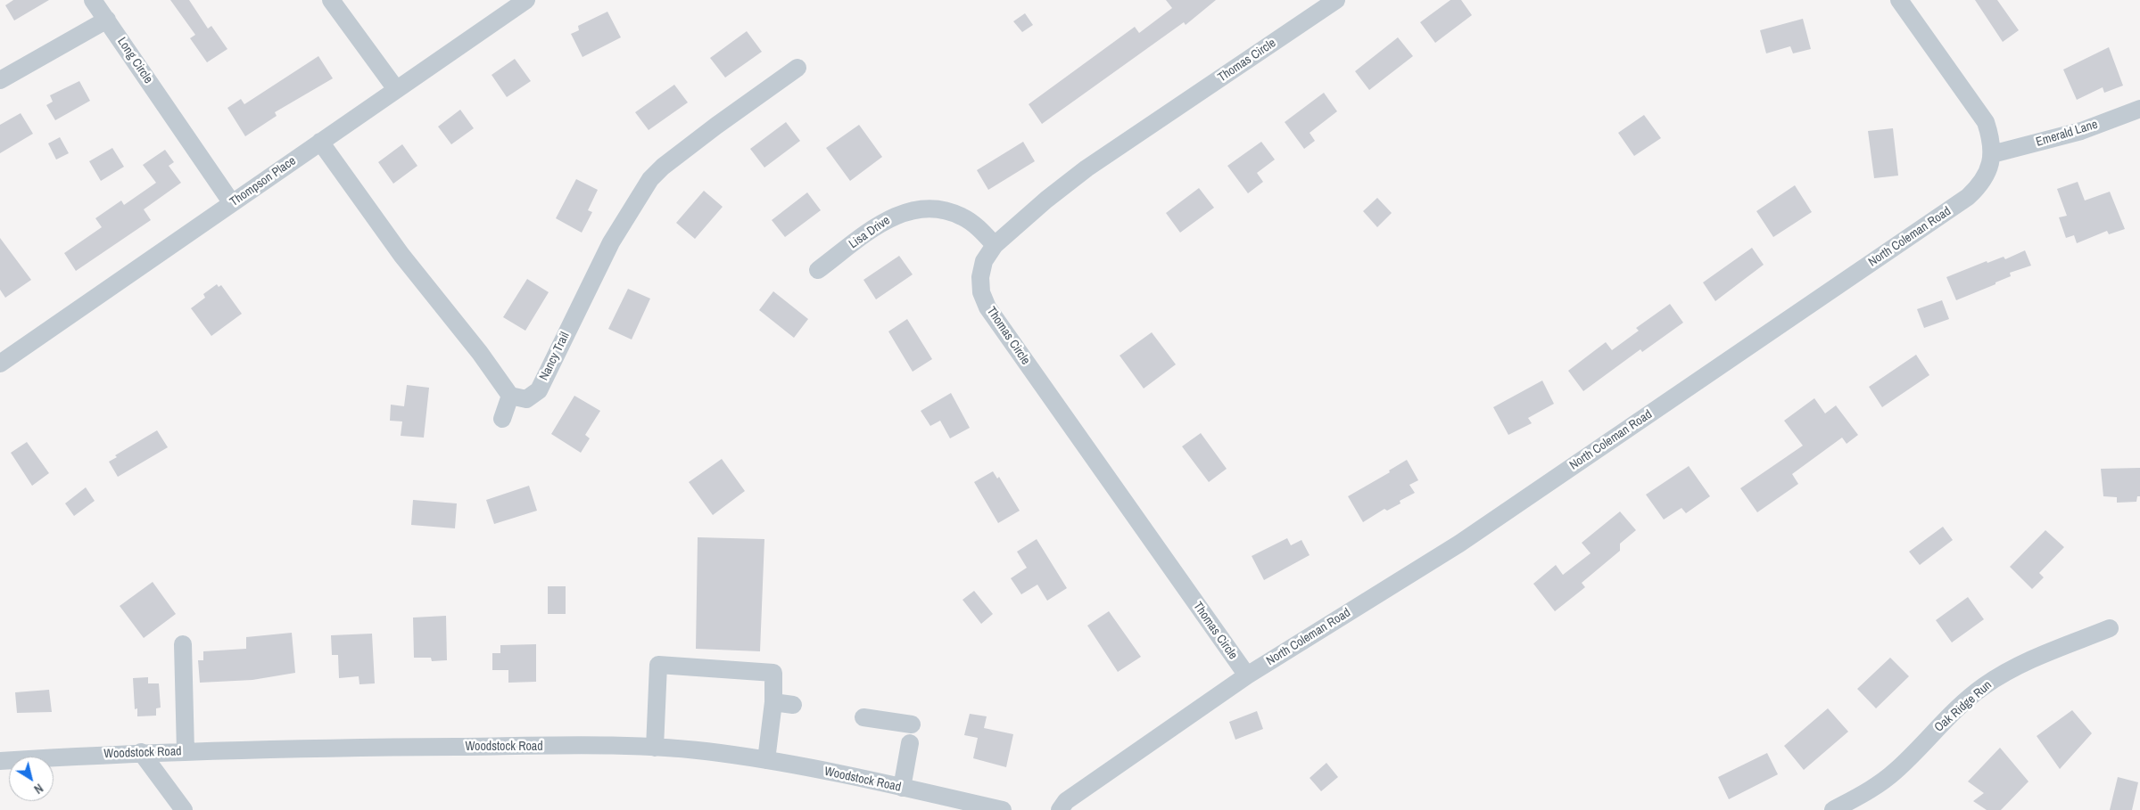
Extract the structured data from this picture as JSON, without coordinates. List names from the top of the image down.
{
  "streets": {
    "street": [
      "Long Circle",
      "Thomas Circle",
      "Emerald Lane",
      "Thompson Place",
      "Lisa Drive",
      "North Coleman Road",
      "Nancy Trail",
      "Oak Ridge Run",
      "Woodstock Road"
    ]
  },
  "crossings": [
    ["Long Circle", "Thompson Place"],
    ["Thomas Circle", "Lisa Drive"],
    ["Thomas Circle", "North Coleman Road"],
    ["Emerald Lane", "North Coleman Road"]
  ],
  "north": "bottom right"
}
